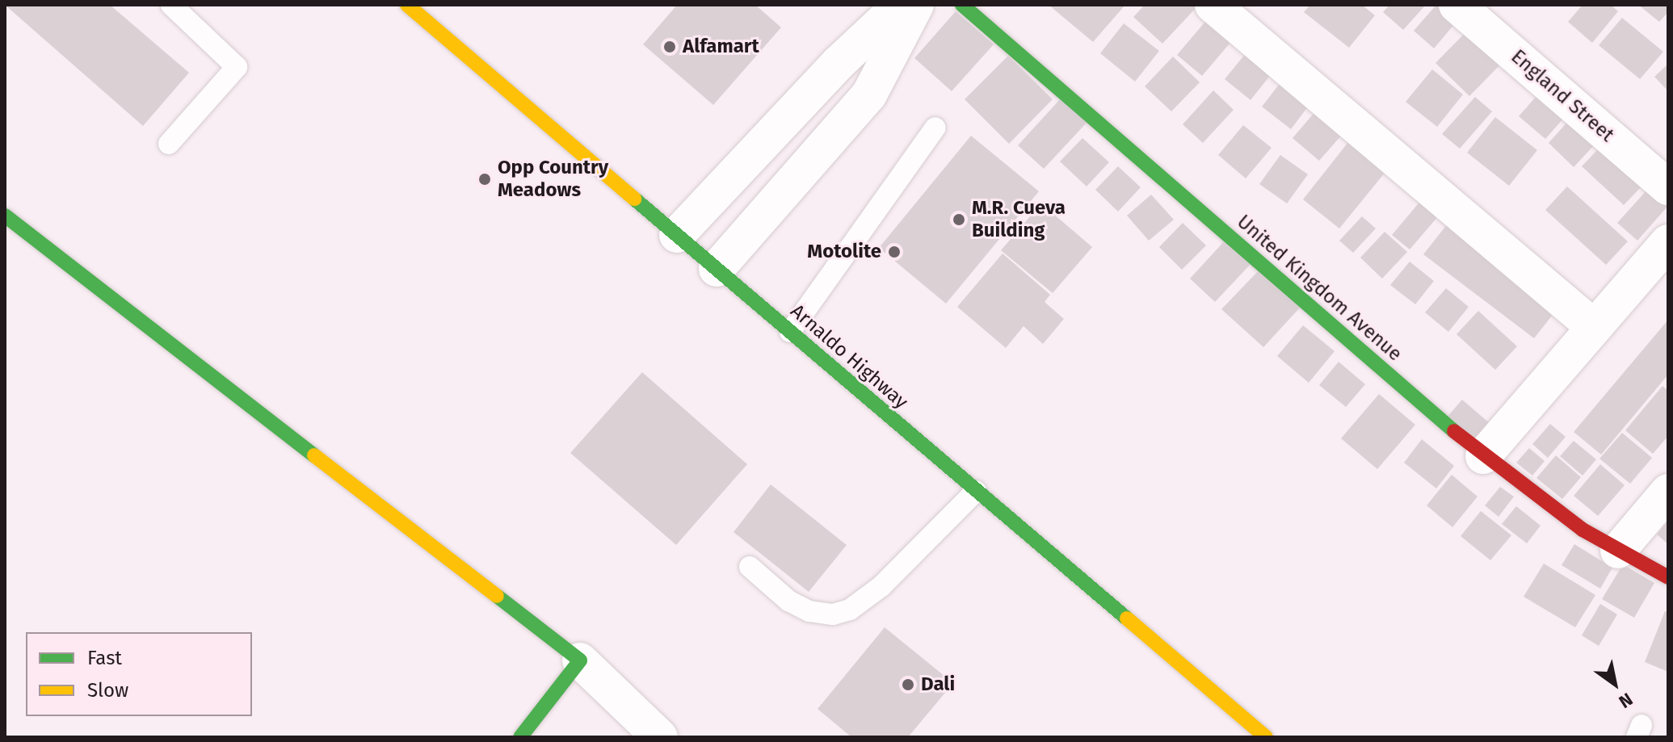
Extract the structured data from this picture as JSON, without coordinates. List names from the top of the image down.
{
  "streets": {
    "street": ["England Street", "United Kingdom Avenue", "Arnaldo Highway"]
  },
  "places": [
    "Alfamart",
    "Opp Country Meadows",
    "M.R. Cueva Building",
    "Motolite",
    "Dali"
  ],
  "legend": ["Fast", "Slow"],
  "north": "bottom right"
}
